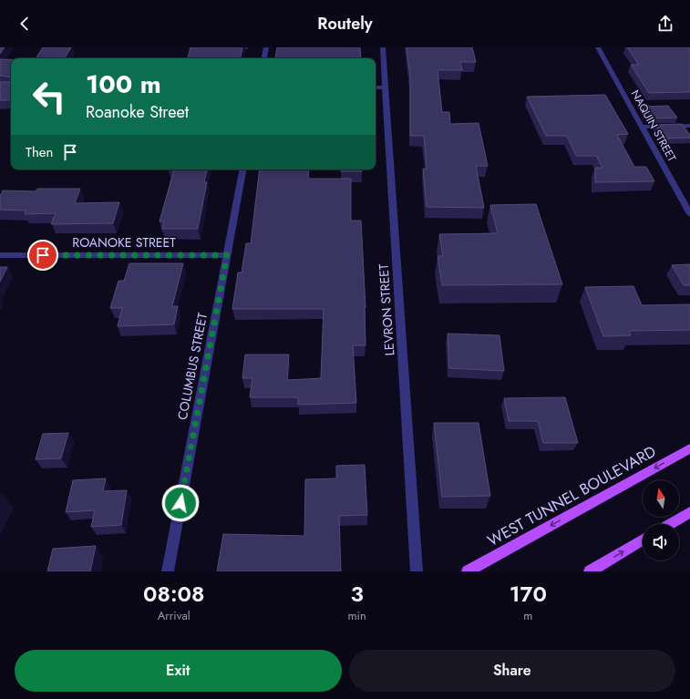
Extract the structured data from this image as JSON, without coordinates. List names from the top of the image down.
{
  "streets": {
    "main road": ["WEST TUNNEL BOULEVARD"],
    "street": [
      "NAQUIN STREET",
      "ROANOKE STREET",
      "LEVRON STREET",
      "COLUMBUS STREET"
    ]
  },
  "crossings": [
    ["ROANOKE STREET", "COLUMBUS STREET"]
  ],
  "north": "top",
  "page": {
    "header": "Routely",
    "turn": ["100 m", "Roanoke Street"],
    "then": "Then",
    "eta": [
      "08:08",
      "Arrival",
      "3",
      "min",
      "170",
      "m"
    ],
    "buttons": ["Exit", "Share"]
  }
}
